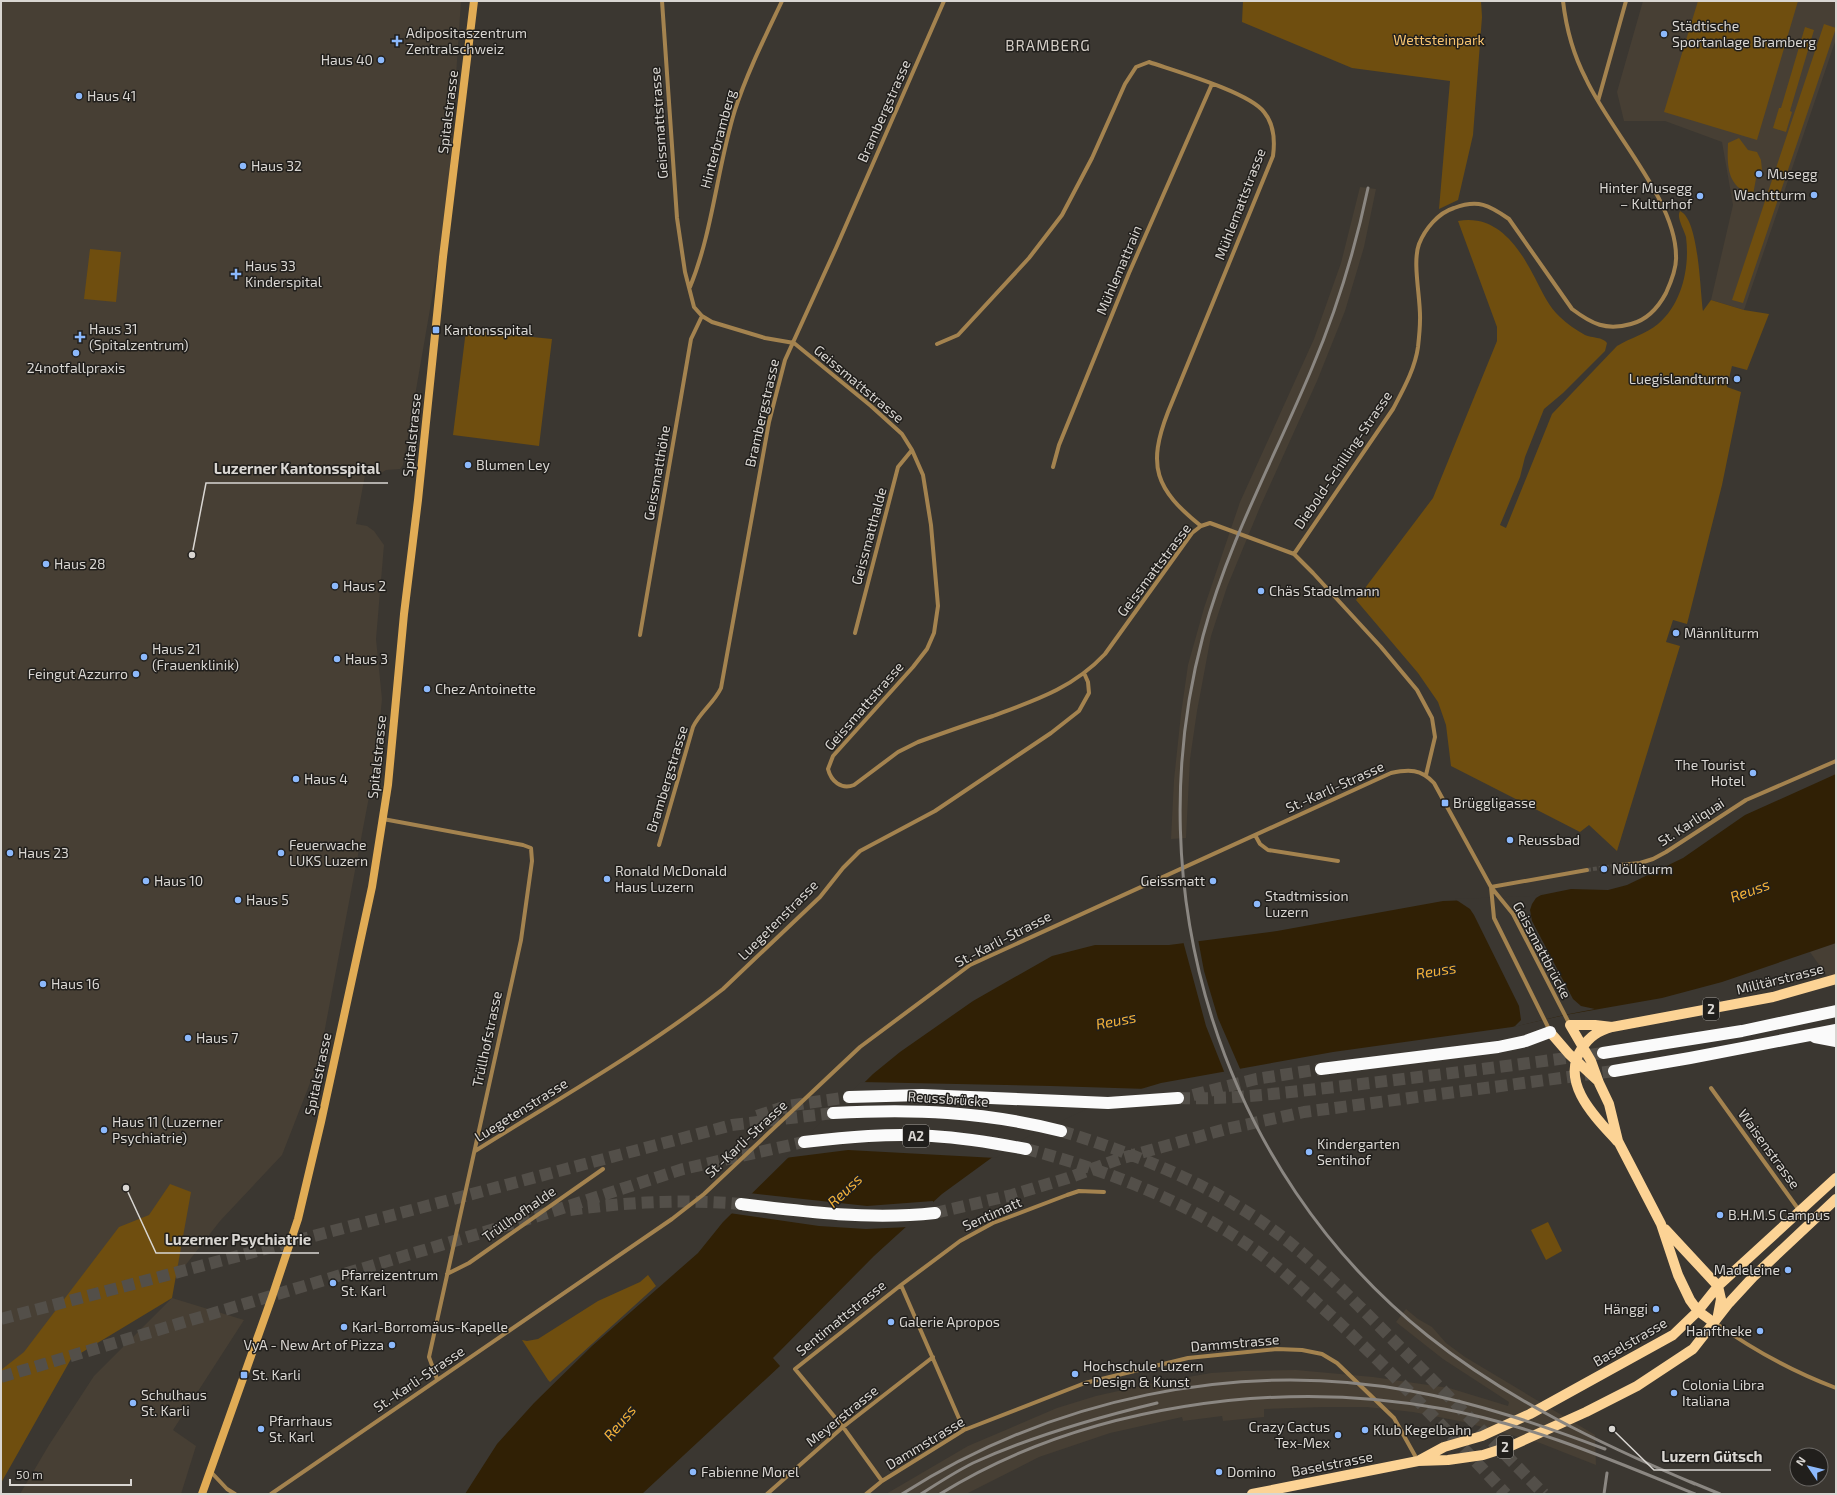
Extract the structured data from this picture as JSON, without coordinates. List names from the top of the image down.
{
  "streets": {
    "highway": ["Reussbrücke", "A2"],
    "main road": [
      "Spitalstrasse",
      "Militärstrasse",
      "2",
      "Baselstrasse"
    ],
    "street": [
      "Brambergstrasse",
      "Geissmattstrasse",
      "Hinterbramberg",
      "Mühlemattstrasse",
      "Mühlemattrain",
      "Diebold-Schilling-Strasse",
      "Geissmatthöhe",
      "Geissmatthalde",
      "St.-Karli-Strasse",
      "St. Karliquai",
      "Luegetenstrasse",
      "Geissmattbrücke",
      "Trüllhofstrasse",
      "Waisenstrasse",
      "Trüllhofhalde",
      "Sentimatt",
      "Sentimattstrasse",
      "Dammstrasse",
      "Meyerstrasse"
    ]
  },
  "crossings": [
    ["Brambergstrasse", "Geissmattstrasse"],
    ["Spitalstrasse", "Trüllhofstrasse"],
    ["Geissmattstrasse", "Hinterbramberg"],
    ["Geissmattstrasse", "Mühlemattstrasse"],
    ["Geissmattstrasse", "Diebold-Schilling-Strasse"],
    ["Geissmattstrasse", "Geissmatthöhe"],
    ["Geissmattstrasse", "Geissmatthalde"],
    ["Geissmattstrasse", "St.-Karli-Strasse"],
    ["Geissmattstrasse", "Luegetenstrasse"],
    ["Mühlemattstrasse", "Mühlemattrain"],
    ["St.-Karli-Strasse", "Trüllhofstrasse"],
    ["Luegetenstrasse", "Trüllhofstrasse"],
    ["Geissmattbrücke", "2"],
    ["Militärstrasse", "2"],
    ["2", "Baselstrasse"],
    ["Trüllhofstrasse", "Trüllhofhalde"],
    ["Waisenstrasse", "Baselstrasse"],
    ["Sentimatt", "Sentimattstrasse"],
    ["Sentimattstrasse", "Meyerstrasse"],
    ["Baselstrasse", "Dammstrasse"]
  ],
  "districts": ["BRAMBERG"],
  "water": ["Reuss"],
  "parks": ["Wettsteinpark"],
  "places": {
    "other": [
      "Städtische Sportanlage Bramberg",
      "Haus 40",
      "Haus 41",
      "Haus 32",
      "Musegg",
      "Wachtturm",
      "Hinter Musegg – Kulturhof",
      "24notfallpraxis",
      "Luegislandturm",
      "Blumen Ley",
      "Luzerner Kantonsspital",
      "Haus 28",
      "Haus 2",
      "Chäs Stadelmann",
      "Männliturm",
      "Haus 21 (Frauenklinik)",
      "Haus 3",
      "Feingut Azzurro",
      "Chez Antoinette",
      "The Tourist Hotel",
      "Haus 4",
      "Reussbad",
      "Haus 23",
      "Feuerwache LUKS Luzern",
      "Nölliturm",
      "Ronald McDonald Haus Luzern",
      "Haus 10",
      "Geissmatt",
      "Haus 5",
      "Stadtmission Luzern",
      "Haus 16",
      "Haus 7",
      "Haus 11 (Luzerner Psychiatrie)",
      "Kindergarten Sentihof",
      "Luzerner Psychiatrie",
      "B.H.M.S Campus",
      "Madeleine",
      "Pfarreizentrum St. Karl",
      "Hänggi",
      "Galerie Apropos",
      "Karl-Borromäus-Kapelle",
      "Hanftheke",
      "VyA - New Art of Pizza",
      "Hochschule Luzern - Design & Kunst",
      "Colonia Libra Italiana",
      "Schulhaus St. Karli",
      "Pfarrhaus St. Karl",
      "Luzern Gütsch",
      "Klub Kegelbahn",
      "Crazy Cactus Tex-Mex",
      "Fabienne Morel",
      "Domino"
    ],
    "health": ["Adipositaszentrum Zentralschweiz", "Haus 33 Kinderspital", "Haus 31 (Spitalzentrum)"],
    "transit": ["Kantonsspital", "Brüggligasse", "St. Karli"]
  },
  "scale_bar": "50 m",
  "north": "top left"
}
